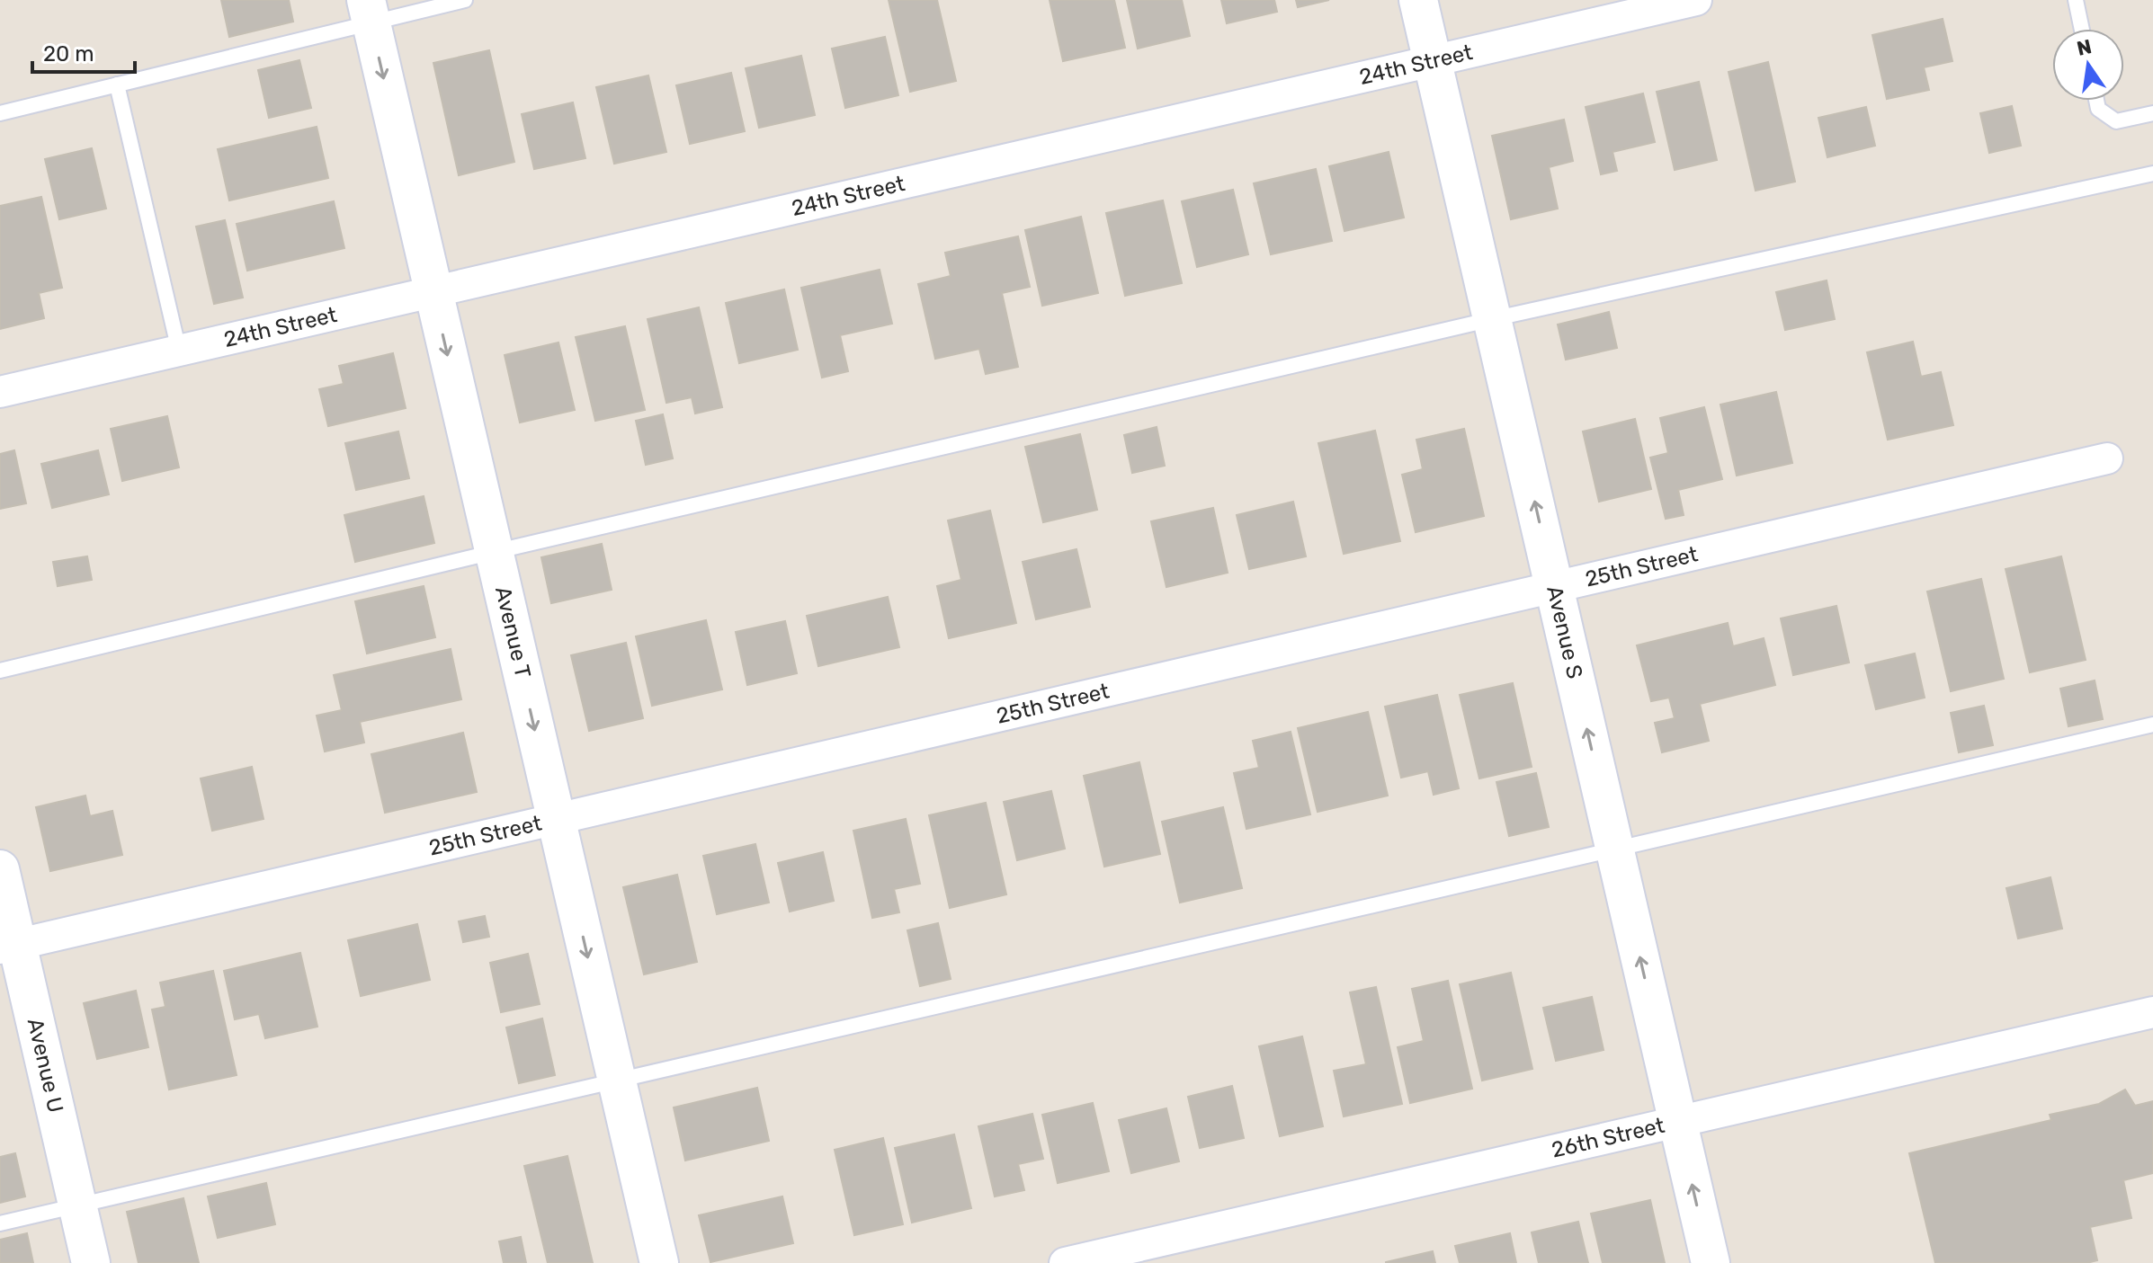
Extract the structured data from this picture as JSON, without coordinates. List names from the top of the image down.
{
  "streets": {
    "street": [
      "24th Street",
      "25th Street",
      "Avenue S",
      "Avenue T",
      "Avenue U",
      "26th Street"
    ]
  },
  "crossings": [
    ["24th Street", "Avenue S"],
    ["24th Street", "Avenue T"],
    ["25th Street", "Avenue S"],
    ["25th Street", "Avenue T"],
    ["25th Street", "Avenue U"],
    ["Avenue S", "26th Street"]
  ],
  "one_way": ["Avenue S", "Avenue T"],
  "scale_bar": "20 m",
  "north": "top"
}
